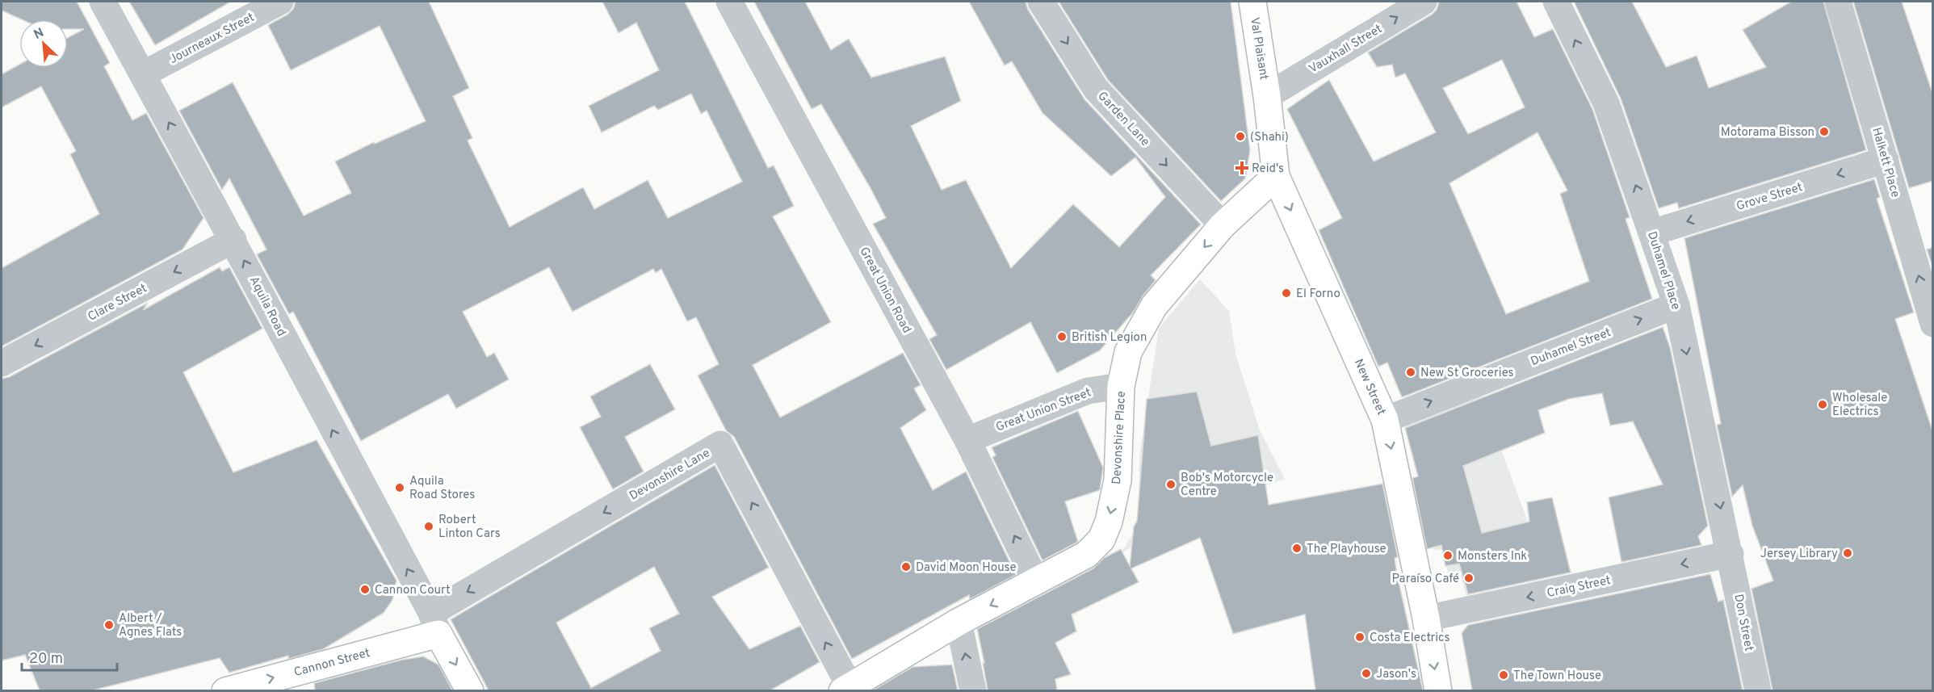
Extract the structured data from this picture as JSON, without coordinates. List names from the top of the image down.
{
  "streets": {
    "main road": [
      "Val Plaisant",
      "New Street",
      "Devonshire Place",
      "Cannon Street"
    ],
    "street": [
      "Journeaux Street",
      "Vauxhall Street",
      "Garden Lane",
      "Halkett Place",
      "Grove Street",
      "Duhamel Place",
      "Great Union Road",
      "Clare Street",
      "Aquila Road",
      "Duhamel Street",
      "Great Union Street",
      "Devonshire Lane",
      "Craig Street",
      "Don Street"
    ]
  },
  "crossings": [
    ["Journeaux Street", "Aquila Road"],
    ["Val Plaisant", "Vauxhall Street"],
    ["Val Plaisant", "New Street"],
    ["Vauxhall Street", "New Street"],
    ["Garden Lane", "Devonshire Place"],
    ["Halkett Place", "Grove Street"],
    ["Grove Street", "Duhamel Place"],
    ["Duhamel Place", "Duhamel Street"],
    ["Duhamel Place", "Craig Street"],
    ["Duhamel Place", "Don Street"],
    ["Great Union Road", "Great Union Street"],
    ["Great Union Road", "Devonshire Place"],
    ["Clare Street", "Aquila Road"],
    ["Aquila Road", "Devonshire Lane"],
    ["Aquila Road", "Cannon Street"],
    ["Duhamel Street", "New Street"],
    ["New Street", "Devonshire Place"],
    ["New Street", "Craig Street"],
    ["Great Union Street", "Devonshire Place"],
    ["Devonshire Place", "Devonshire Lane"],
    ["Devonshire Lane", "Cannon Street"],
    ["Craig Street", "Don Street"]
  ],
  "one_way": [
    "Vauxhall Street",
    "Garden Lane",
    "Halkett Place",
    "Grove Street",
    "Clare Street",
    "Aquila Road",
    "Duhamel Street",
    "New Street",
    "Devonshire Place",
    "Craig Street",
    "Cannon Street"
  ],
  "places": {
    "other": [
      "Motorama Bisson",
      "(Shahi)",
      "El Forno",
      "British Legion",
      "New St Groceries",
      "Wholesale Electrics",
      "Bob's Motorcycle Centre",
      "Aquila Road Stores",
      "Robert Linton Cars",
      "The Playhouse",
      "Jersey Library",
      "Monsters Ink",
      "David Moon House",
      "Paraíso Café",
      "Cannon Court",
      "Albert / Agnes Flats",
      "Costa Electrics",
      "Jason's",
      "The Town House"
    ],
    "health": ["Reid's"]
  },
  "scale_bar": "20 m",
  "north": "top left"
}
